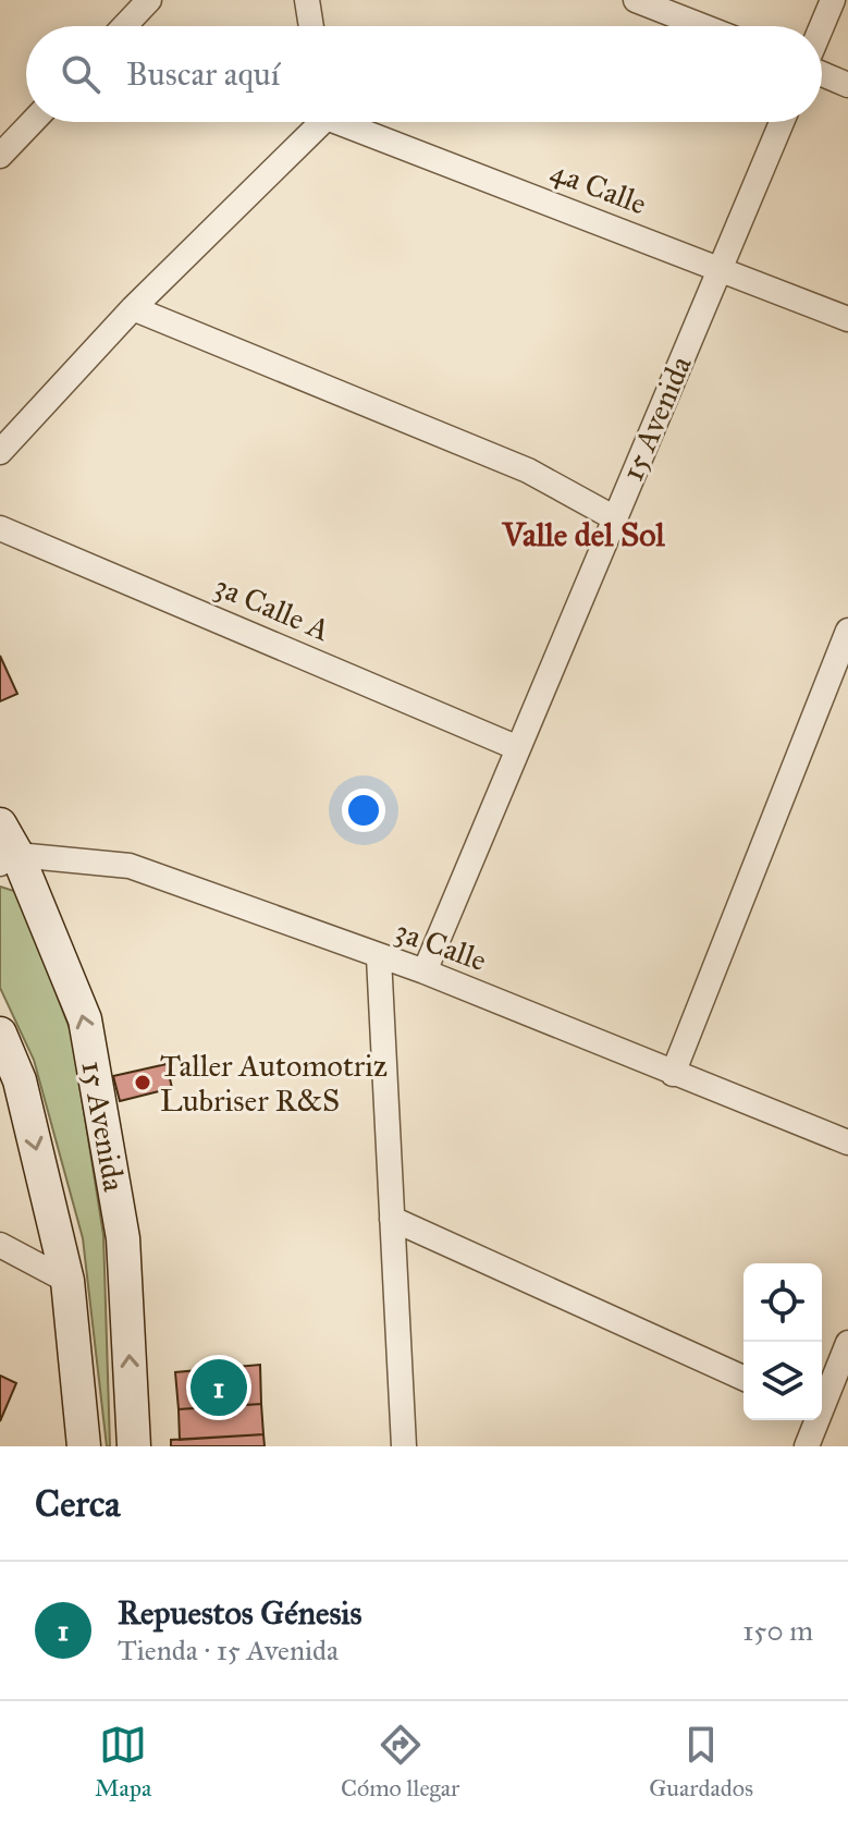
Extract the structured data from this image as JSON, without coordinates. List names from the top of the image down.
{
  "streets": {
    "main road": ["15 Avenida"],
    "street": ["4a Calle", "3a Calle A", "3a Calle"]
  },
  "crossings": [
    ["4a Calle", "15 Avenida"],
    ["15 Avenida", "3a Calle A"],
    ["15 Avenida", "3a Calle"]
  ],
  "districts": ["Valle del Sol"],
  "places": ["Taller Automotriz Lubriser R&S"],
  "page": {
    "search": "Buscar aquí",
    "pins": "1",
    "heading": "Cerca",
    "list": [
      {
        "mark": "1",
        "name": "Repuestos Génesis",
        "note": "Tienda · 15 Avenida",
        "value": "150 m"
      }
    ],
    "nav": ["Mapa", "Cómo llegar", "Guardados"]
  }
}
